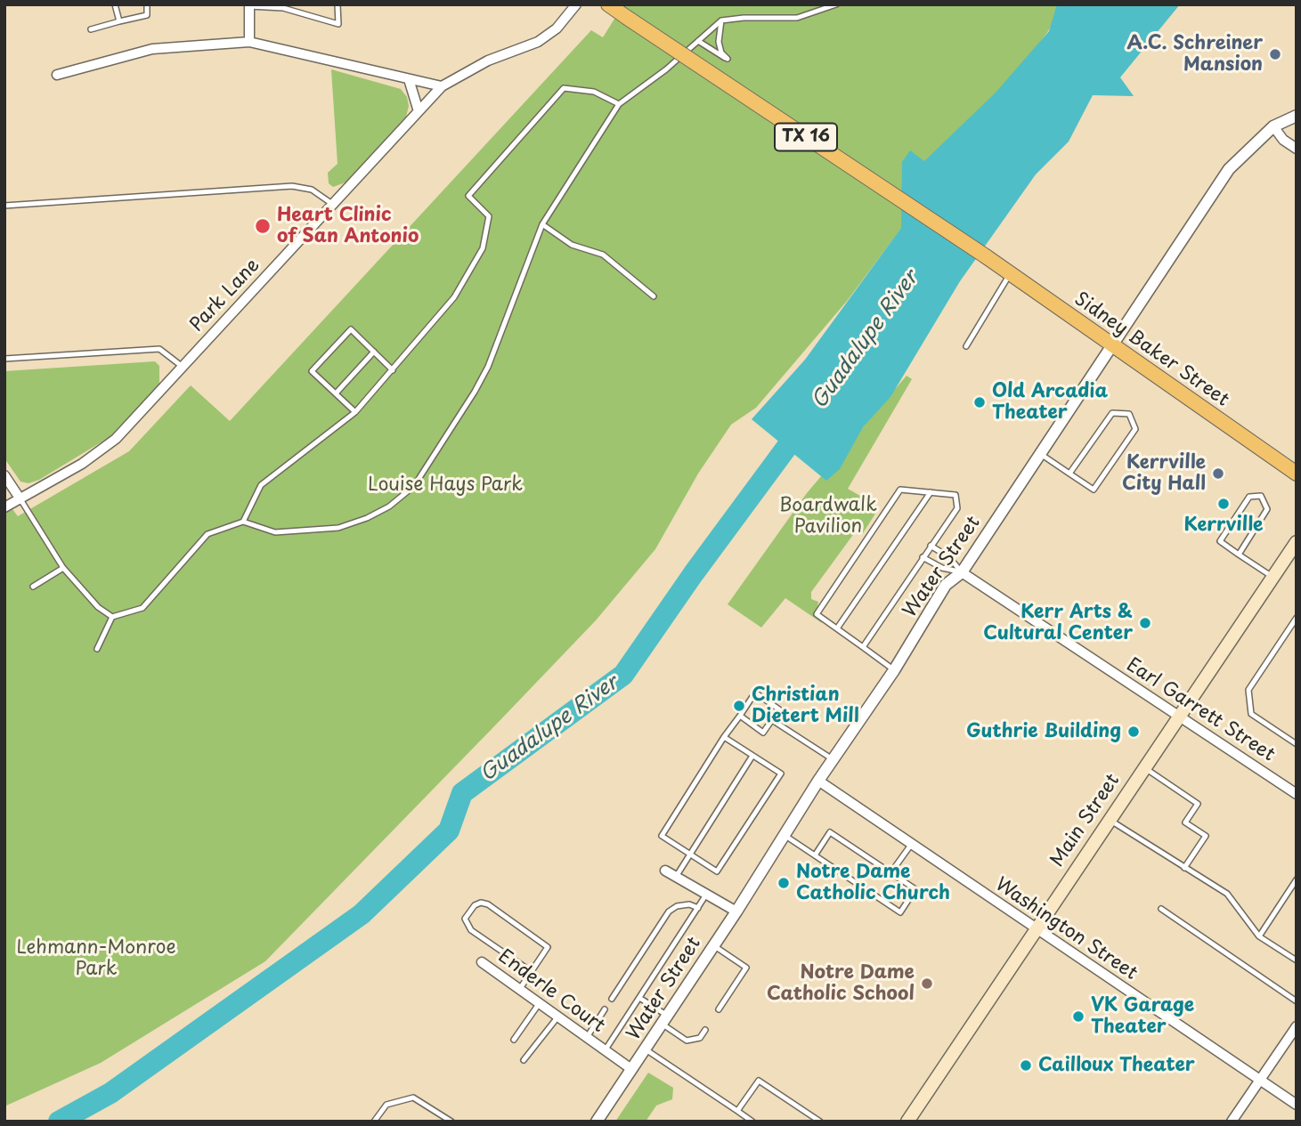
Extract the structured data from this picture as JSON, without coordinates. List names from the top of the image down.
{
  "streets": {
    "main road": ["TX 16", "Sidney Baker Street", "Main Street"],
    "street": [
      "Park Lane",
      "Water Street",
      "Earl Garrett Street",
      "Washington Street",
      "Enderle Court"
    ]
  },
  "crossings": [
    ["Sidney Baker Street", "Water Street"],
    ["Water Street", "Earl Garrett Street"],
    ["Water Street", "Washington Street"],
    ["Water Street", "Enderle Court"],
    ["Earl Garrett Street", "Main Street"],
    ["Main Street", "Washington Street"]
  ],
  "water": ["Guadalupe River"],
  "parks": ["Louise Hays Park", "Boardwalk Pavilion", "Lehmann-Monroe Park"],
  "places": [
    "A.C. Schreiner Mansion",
    "Heart Clinic of San Antonio",
    "Old Arcadia Theater",
    "Kerrville City Hall",
    "Kerrville",
    "Kerr Arts & Cultural Center",
    "Christian Dietert Mill",
    "Guthrie Building",
    "Notre Dame Catholic Church",
    "Notre Dame Catholic School",
    "VK Garage Theater",
    "Cailloux Theater"
  ]
}
